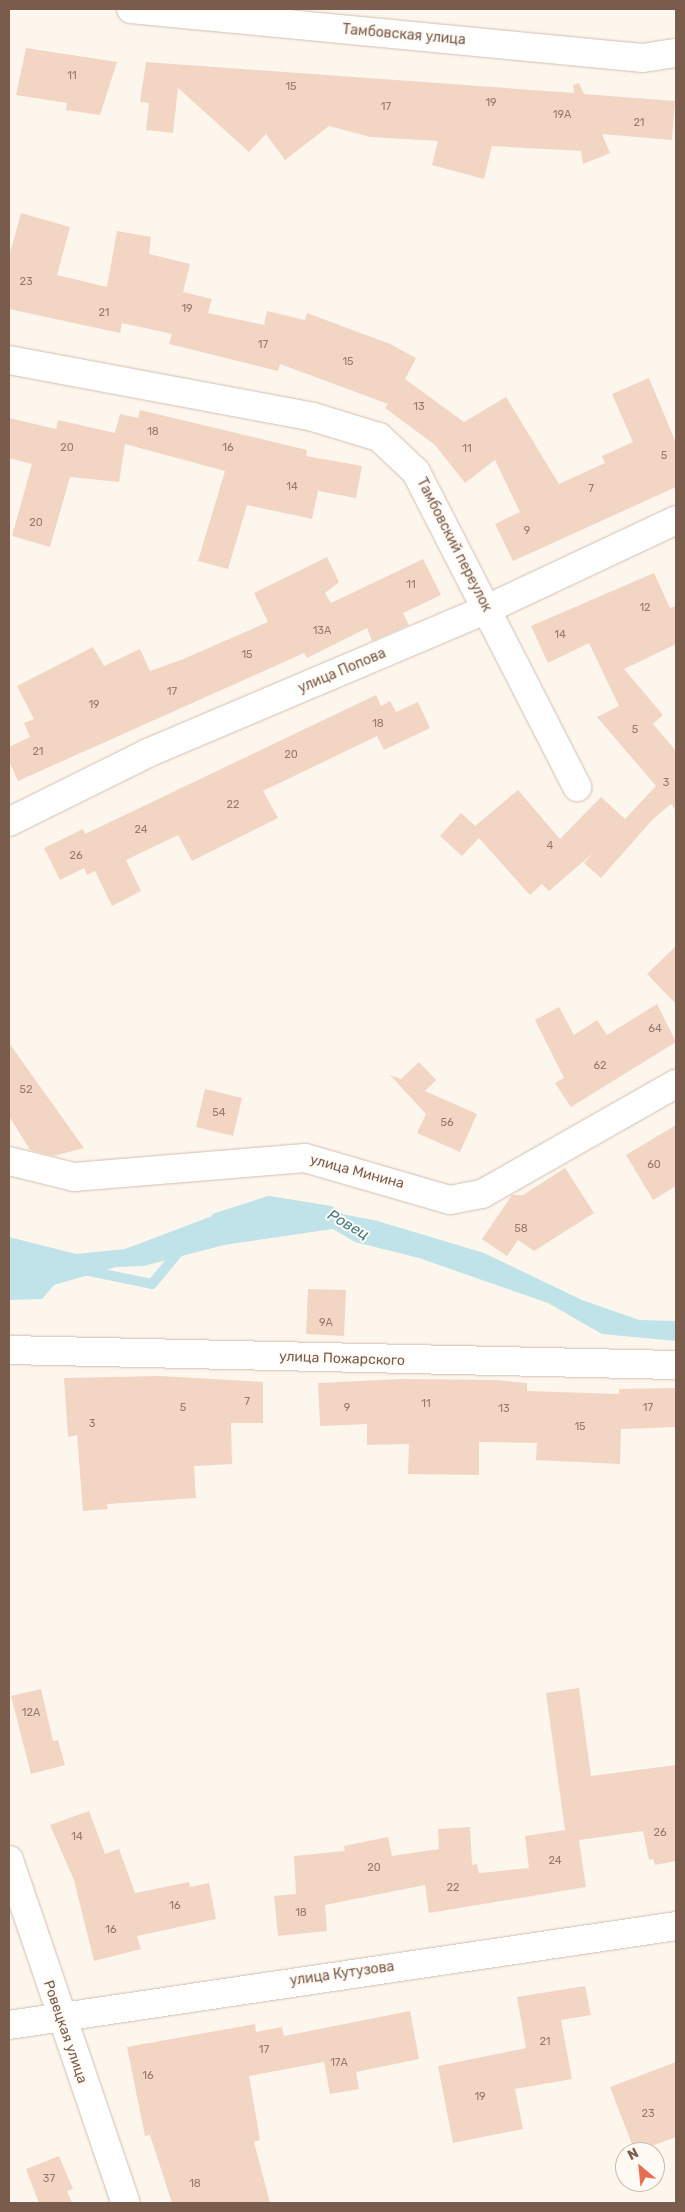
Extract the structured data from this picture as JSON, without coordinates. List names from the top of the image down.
{
  "streets": {
    "street": [
      "Тамбовская улица",
      "Тамбовский переулок",
      "улица Попова",
      "улица Минина",
      "улица Пожарского",
      "улица Кутузова",
      "Ровецкая улица"
    ]
  },
  "crossings": [
    ["Тамбовский переулок", "улица Попова"],
    ["улица Кутузова", "Ровецкая улица"]
  ],
  "water": ["Ровец"],
  "house_numbers": [
    "11",
    "15",
    "19",
    "17",
    "19А",
    "21",
    "23",
    "19",
    "21",
    "17",
    "15",
    "13",
    "18",
    "20",
    "16",
    "11",
    "5",
    "14",
    "7",
    "20",
    "9",
    "11",
    "12",
    "13А",
    "14",
    "15",
    "17",
    "19",
    "18",
    "5",
    "21",
    "20",
    "3",
    "22",
    "24",
    "4",
    "26",
    "64",
    "62",
    "52",
    "54",
    "56",
    "60",
    "58",
    "9А",
    "7",
    "11",
    "5",
    "9",
    "17",
    "13",
    "3",
    "15",
    "12А",
    "26",
    "14",
    "24",
    "20",
    "22",
    "16",
    "18",
    "16",
    "21",
    "17",
    "17А",
    "16",
    "19",
    "23",
    "37",
    "18"
  ],
  "north": "top left"
}
